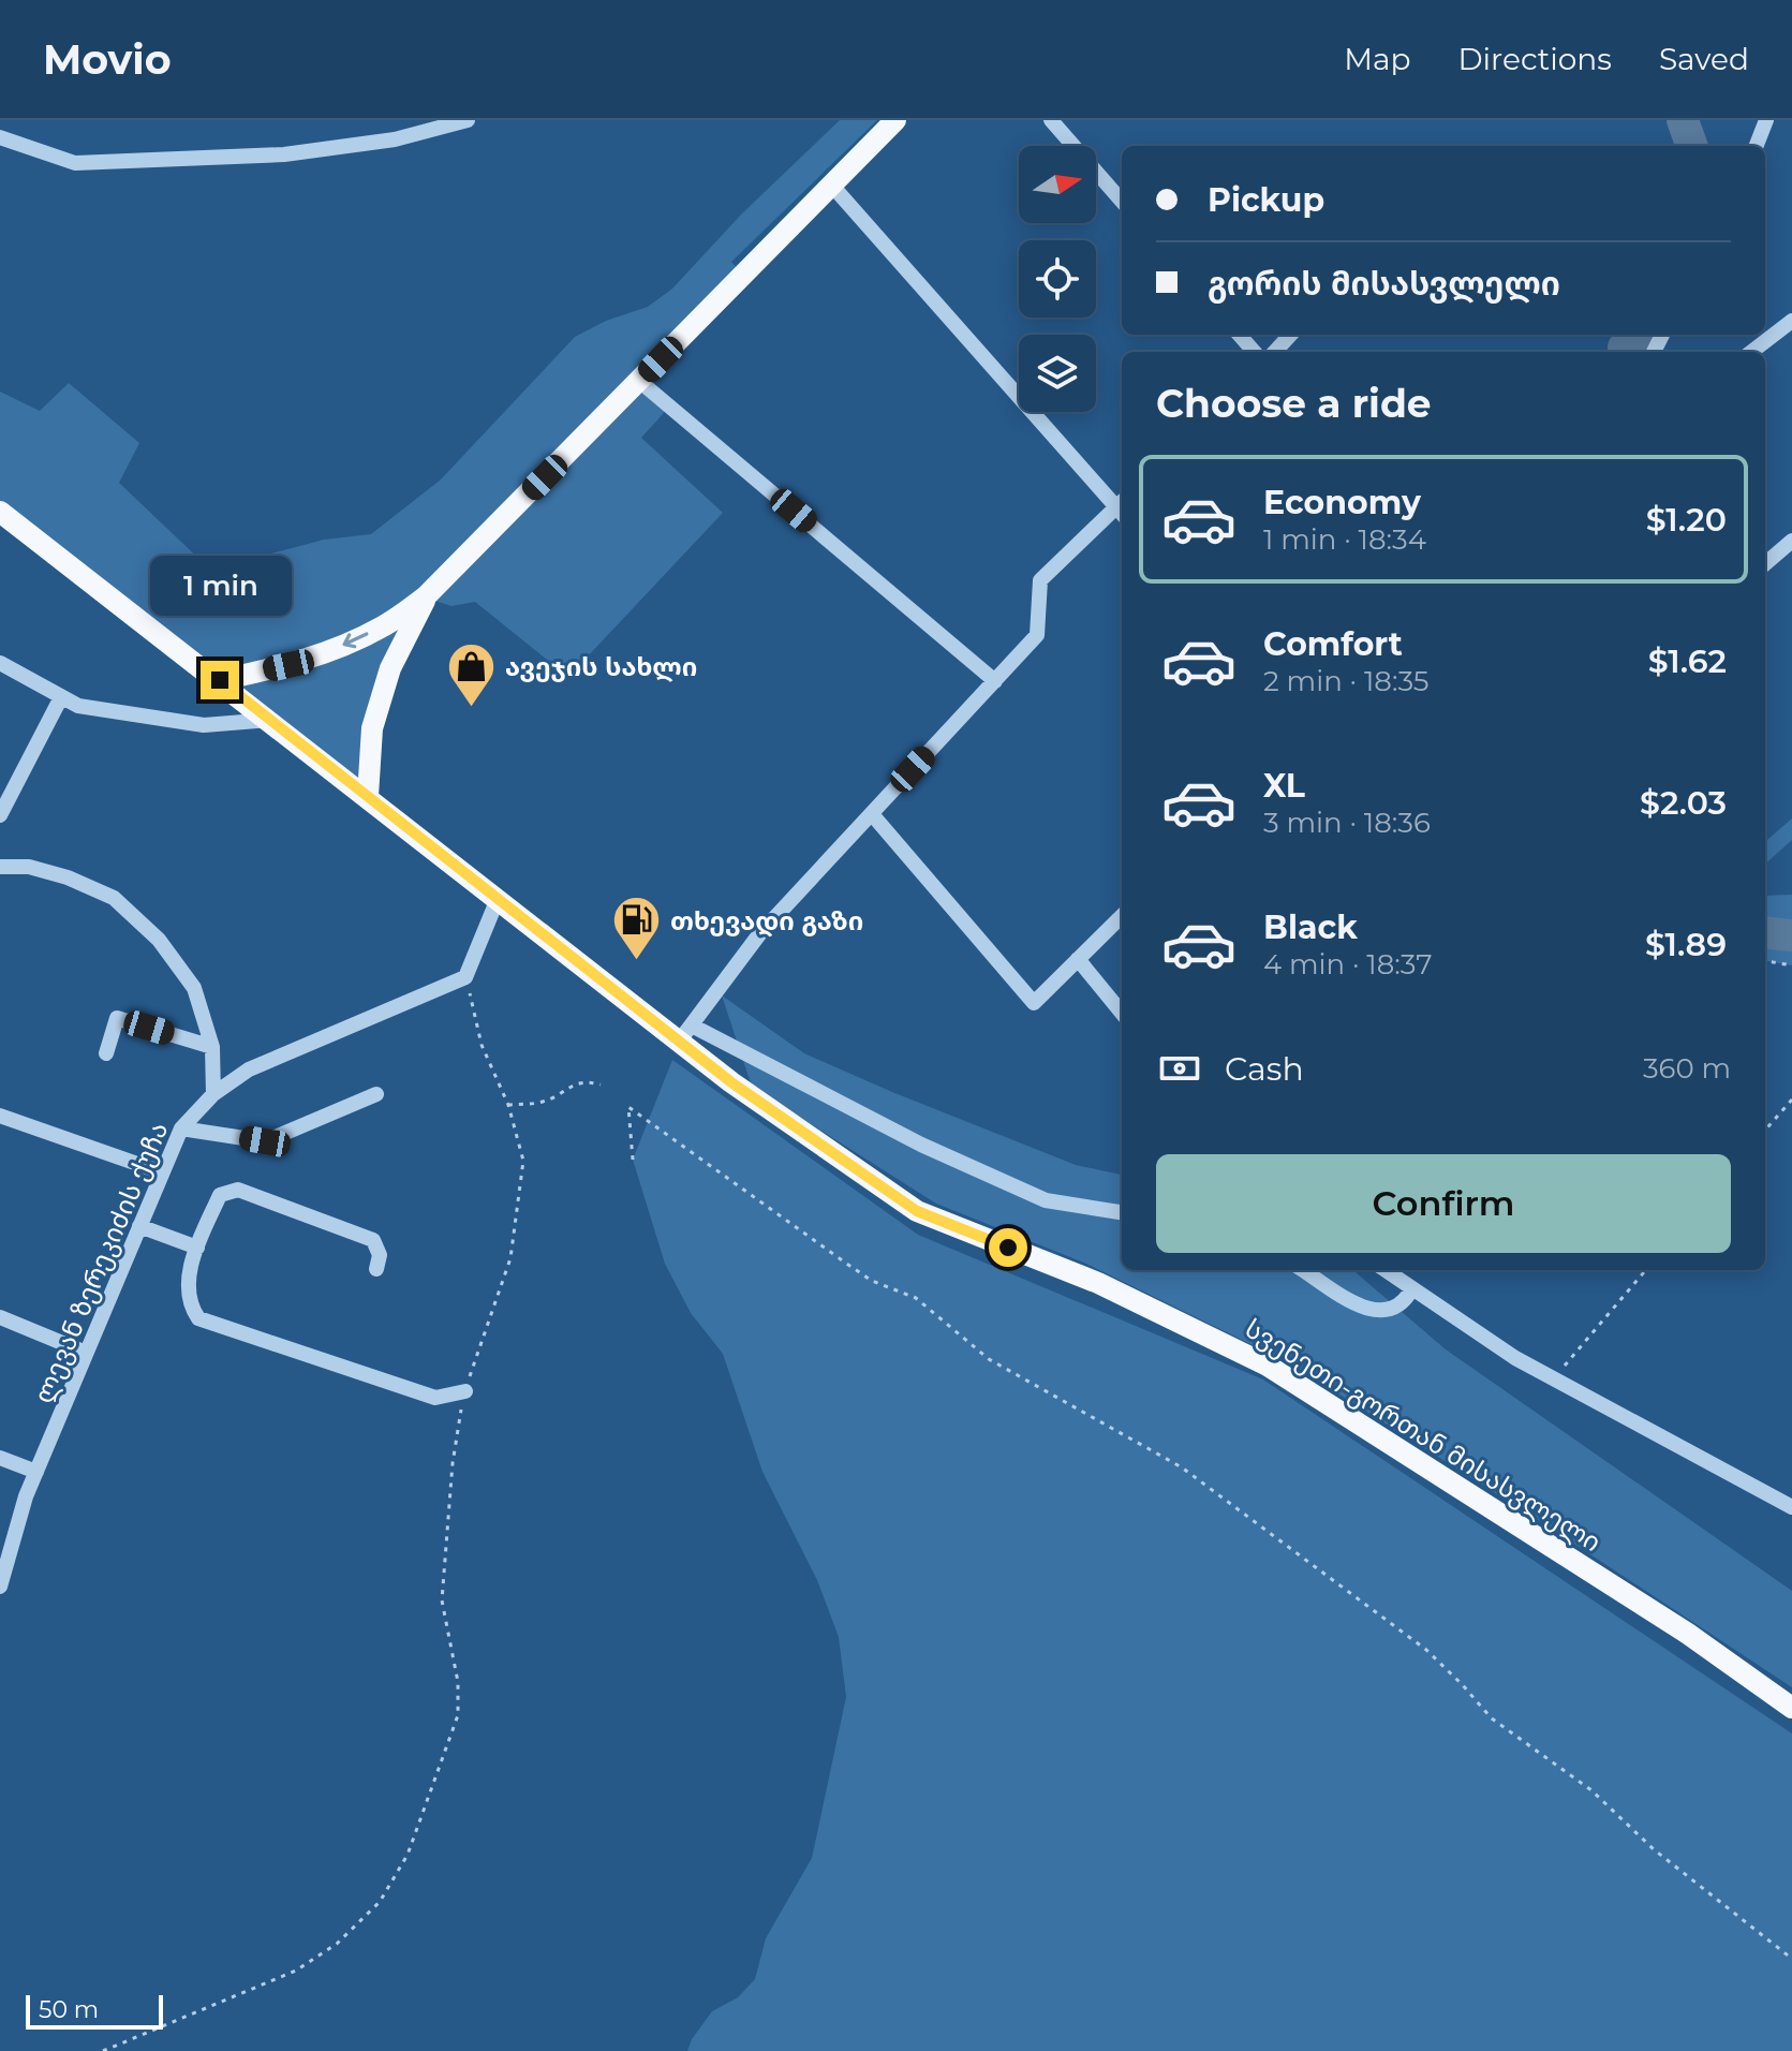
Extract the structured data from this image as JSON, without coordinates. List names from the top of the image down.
{
  "streets": {
    "main road": ["სვენეთი-გორთან მისასვლელი"],
    "street": ["ლევან ზერეკიძის ქუჩა"]
  },
  "places": {
    "shop": ["ავეჯის სახლი"],
    "fuel station": ["თხევადი გაზი"]
  },
  "scale_bar": "50 m",
  "north": "right",
  "page": {
    "header": "Movio",
    "nav": ["Map", "Directions", "Saved"],
    "banner": ["Pickup", "გორის მისასვლელი"],
    "heading": "Choose a ride",
    "list": [
      {
        "name": "Economy",
        "note": "1 min · 18:34",
        "value": "$1.20"
      },
      {
        "name": "Comfort",
        "note": "2 min · 18:35",
        "value": "$1.62"
      },
      {
        "name": "XL",
        "note": "3 min · 18:36",
        "value": "$2.03"
      },
      {
        "name": "Black",
        "note": "4 min · 18:37",
        "value": "$1.89"
      }
    ],
    "bubble": "1 min",
    "pay": ["Cash", "360 m"],
    "buttons": "Confirm",
    "scale": "50 m"
  }
}
